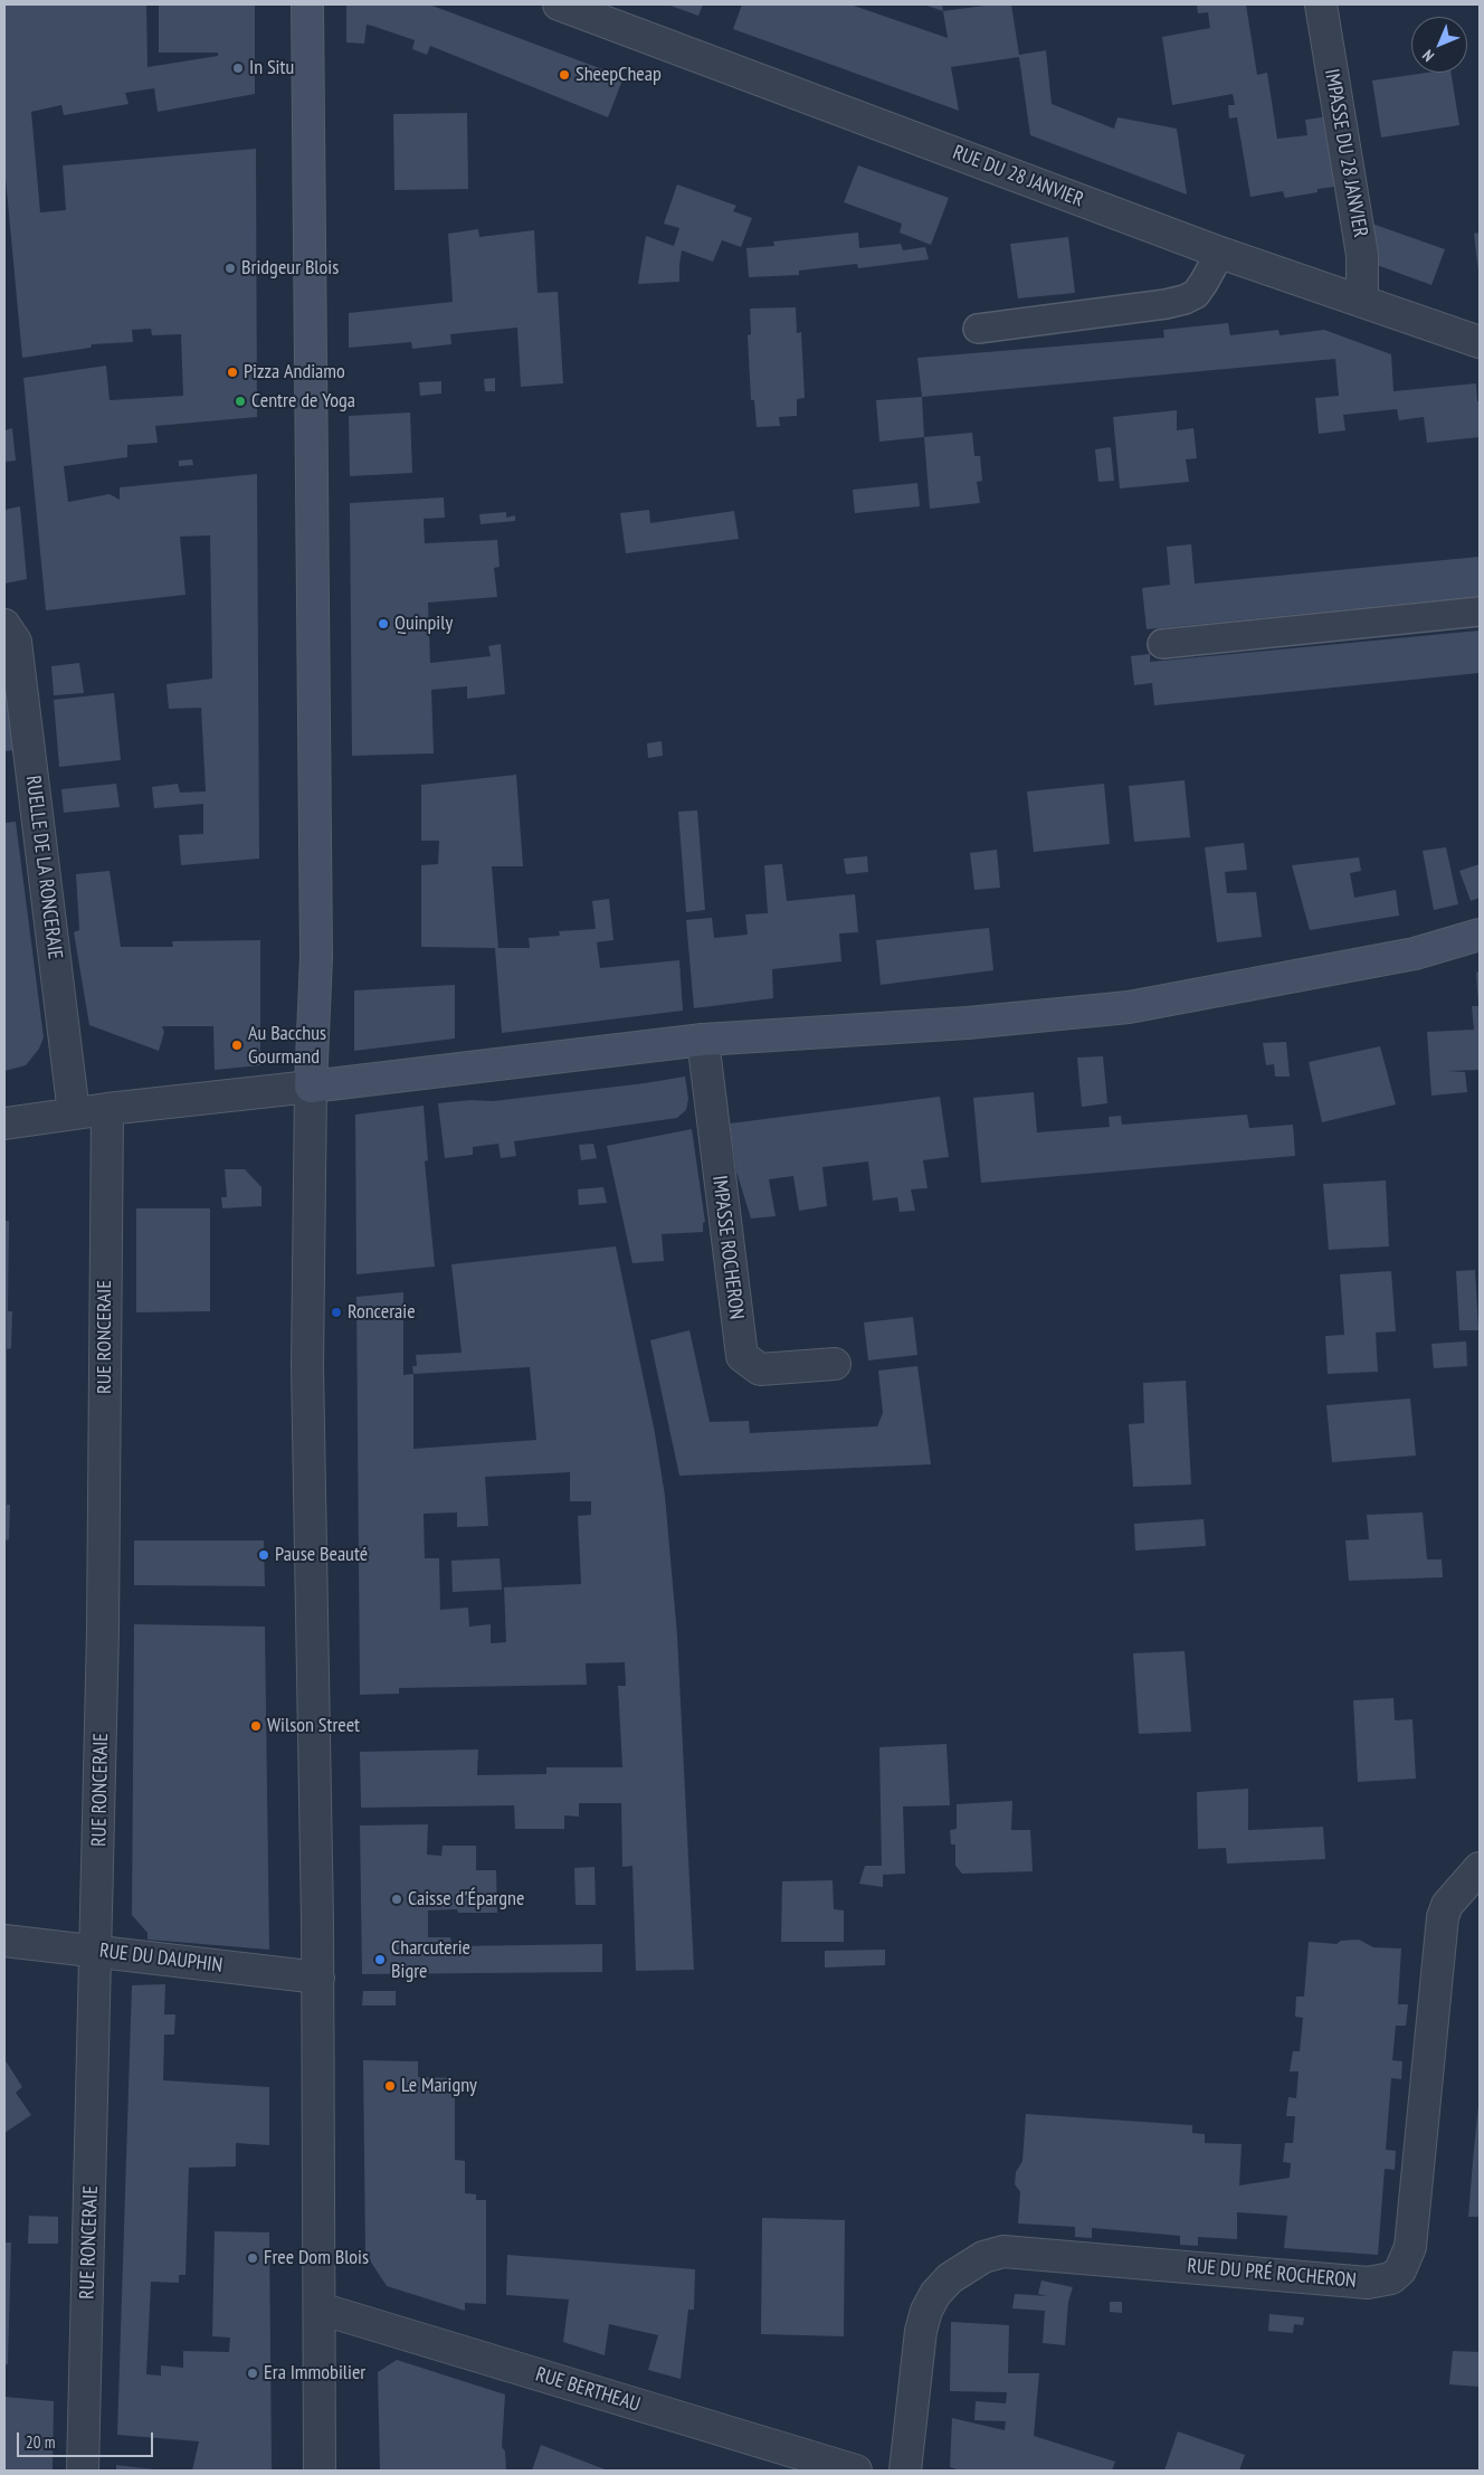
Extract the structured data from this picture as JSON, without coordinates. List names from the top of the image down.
{
  "streets": {
    "street": [
      "IMPASSE DU 28 JANVIER",
      "RUE DU 28 JANVIER",
      "RUELLE DE LA RONCERAIE",
      "IMPASSE ROCHERON",
      "RUE RONCERAIE",
      "RUE DU DAUPHIN",
      "RUE DU PRÉ ROCHERON",
      "RUE BERTHEAU"
    ]
  },
  "crossings": [
    ["IMPASSE DU 28 JANVIER", "RUE DU 28 JANVIER"],
    ["RUE RONCERAIE", "RUE DU DAUPHIN"]
  ],
  "places": [
    "In Situ",
    "SheepCheap",
    "Bridgeur Blois",
    "Pizza Andiamo",
    "Centre de Yoga",
    "Quinpily",
    "Au Bacchus Gourmand",
    "Ronceraie",
    "Pause Beauté",
    "Wilson Street",
    "Caisse d'Épargne",
    "Charcuterie Bigre",
    "Le Marigny",
    "Free Dom Blois",
    "Era Immobilier"
  ],
  "scale_bar": "20 m",
  "north": "bottom left"
}
